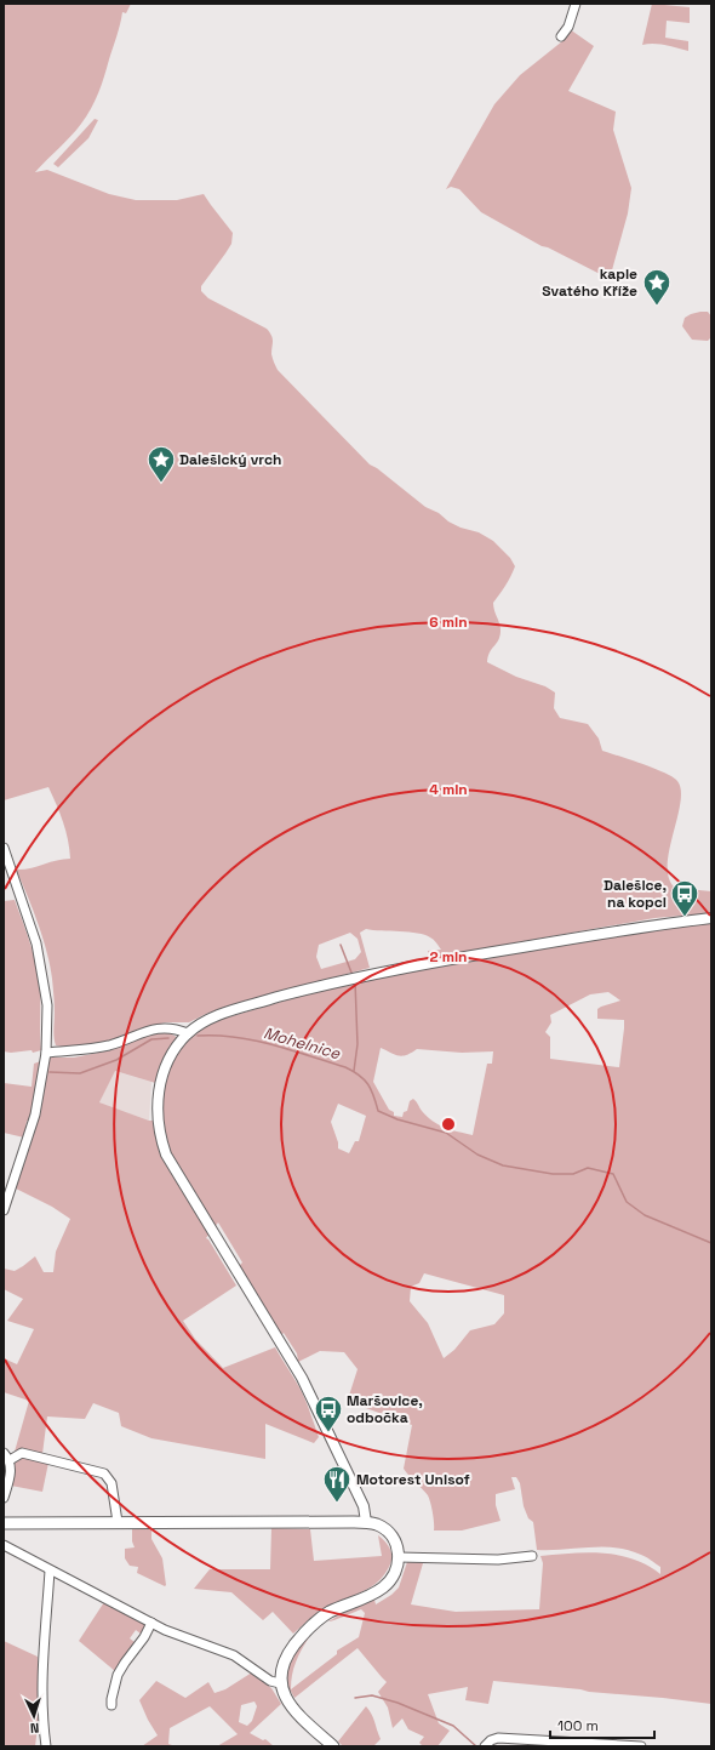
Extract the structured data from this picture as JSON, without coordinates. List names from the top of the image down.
{
  "water": ["Mohelnice"],
  "places": {
    "place": ["kaple Svatého Kříže", "Dalešický vrch"],
    "bus stop": ["Dalešice, na kopci", "Maršovice, odbočka"],
    "restaurant": ["Motorest Unisof"]
  },
  "scale_bar": "100 m",
  "north": "bottom",
  "rings": ["6 min", "4 min", "2 min"]
}
